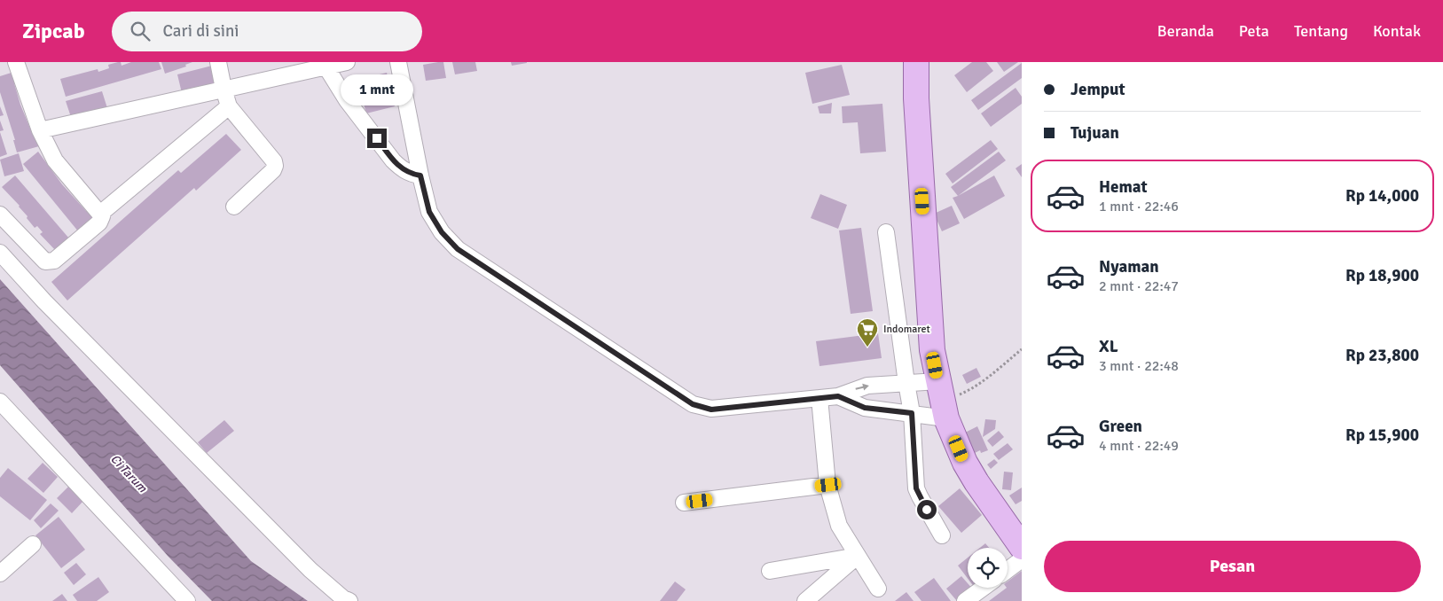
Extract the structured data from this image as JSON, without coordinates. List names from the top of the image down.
{
  "water": ["Ci Tarum"],
  "places": {
    "supermarket": ["Indomaret"]
  },
  "page": {
    "header": "Zipcab",
    "search": "Cari di sini",
    "nav": [
      "Beranda",
      "Peta",
      "Tentang",
      "Kontak"
    ],
    "banner": ["Jemput", "Tujuan"],
    "bubble": "1 mnt",
    "list": [
      {
        "name": "Hemat",
        "note": "1 mnt · 22:46",
        "value": "Rp 14,000"
      },
      {
        "name": "Nyaman",
        "note": "2 mnt · 22:47",
        "value": "Rp 18,900"
      },
      {
        "name": "XL",
        "note": "3 mnt · 22:48",
        "value": "Rp 23,800"
      },
      {
        "name": "Green",
        "note": "4 mnt · 22:49",
        "value": "Rp 15,900"
      }
    ],
    "buttons": "Pesan"
  }
}
